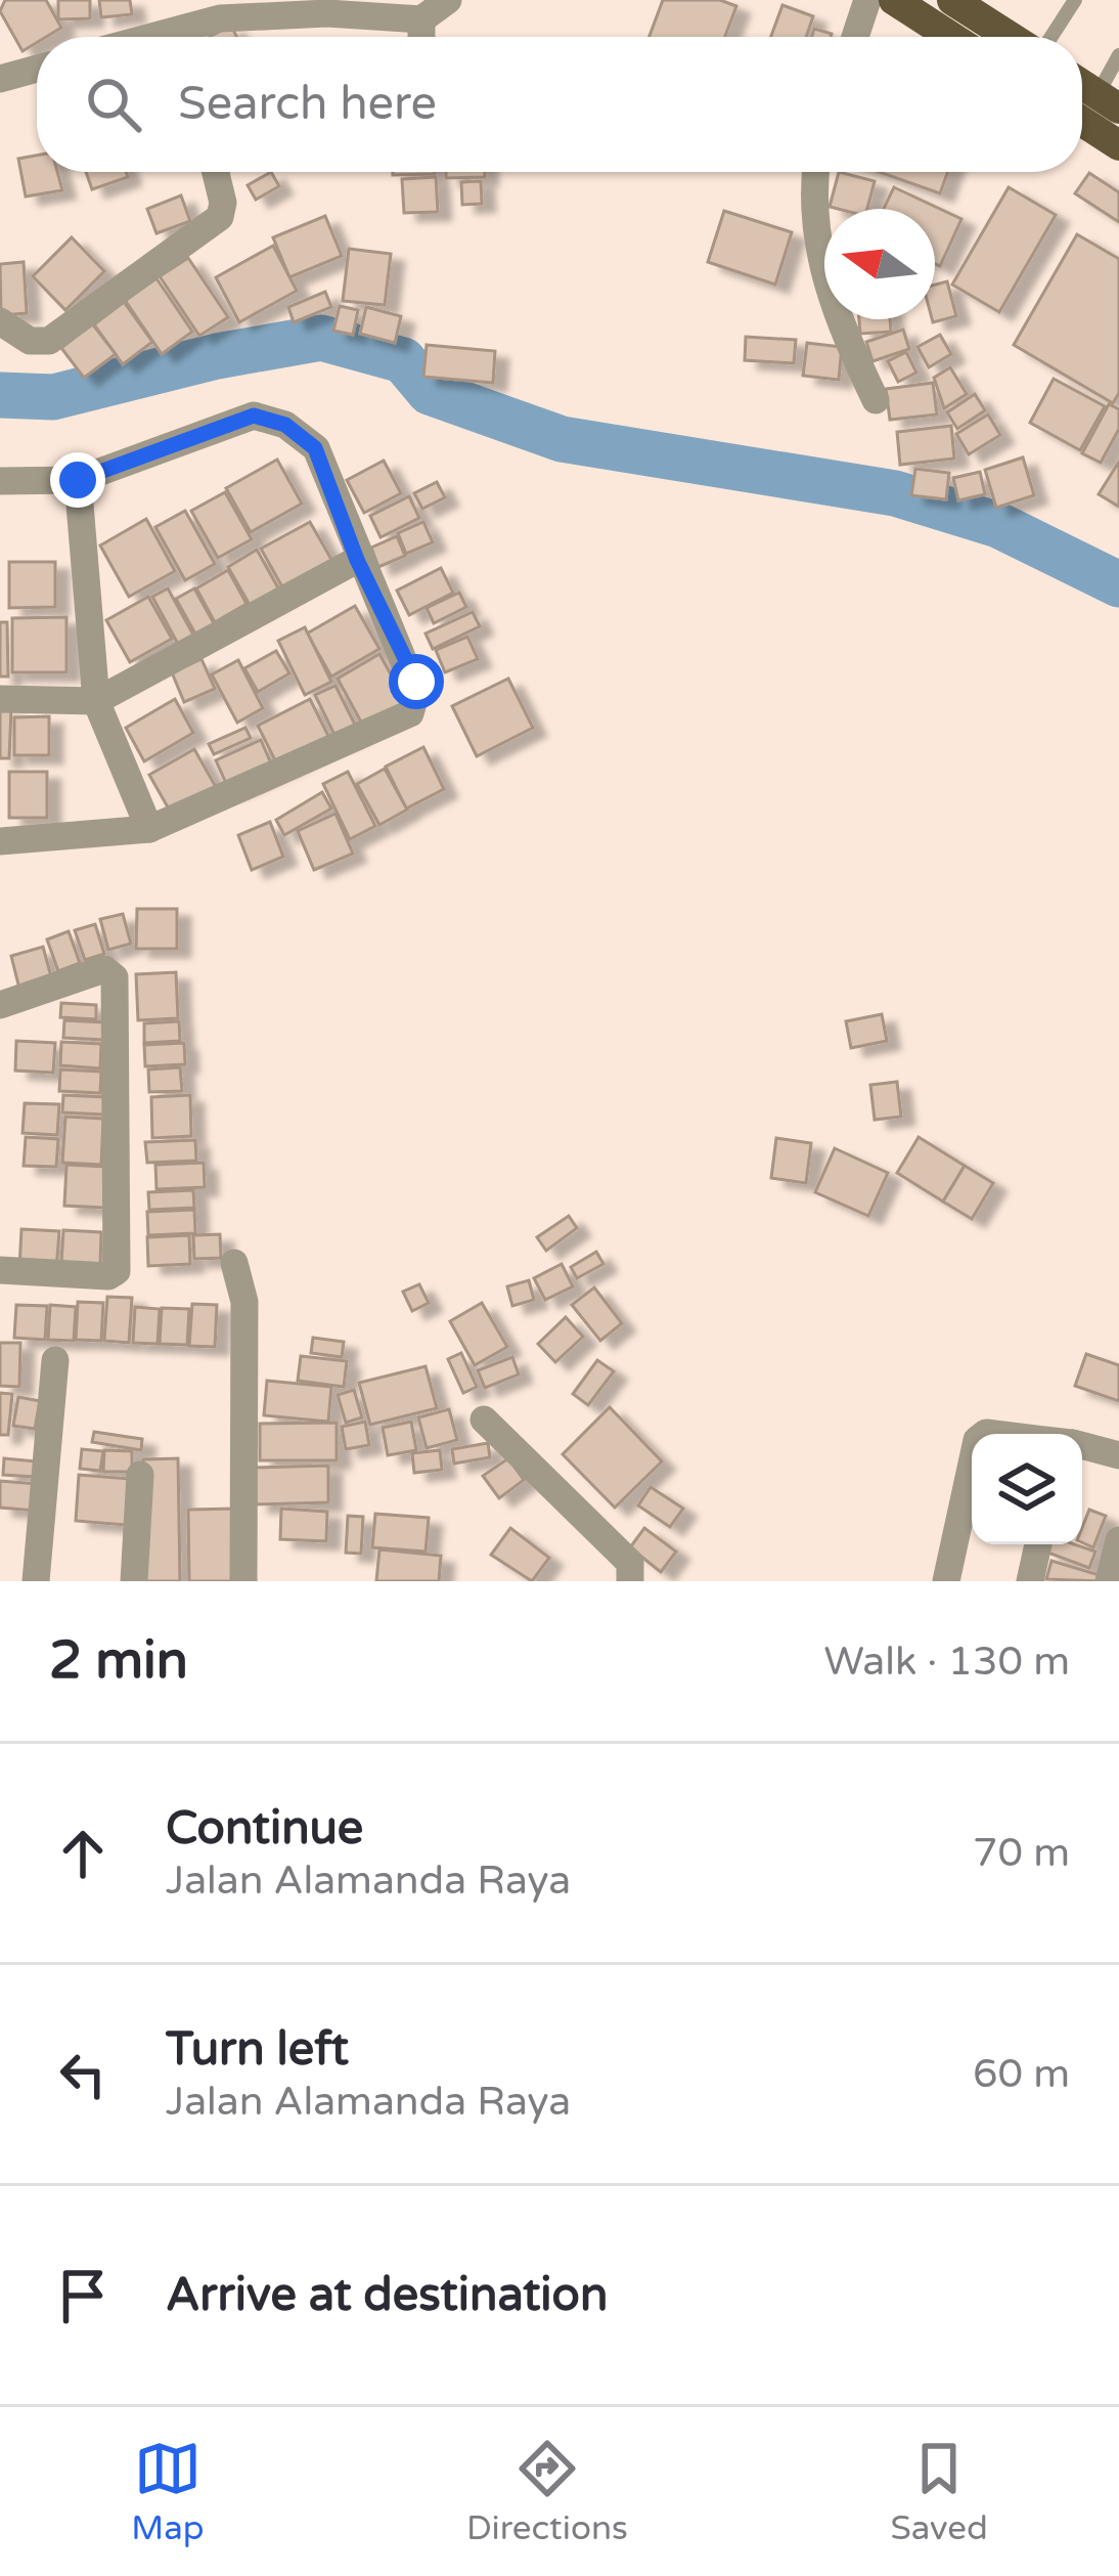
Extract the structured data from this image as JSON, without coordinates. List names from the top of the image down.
{
  "north": "left",
  "page": {
    "search": "Search here",
    "heading": ["2 min", "Walk · 130 m"],
    "list": [
      ["Continue", "Jalan Alamanda Raya", "70 m"],
      ["Turn left", "Jalan Alamanda Raya", "60 m"],
      "Arrive at destination"
    ],
    "nav": ["Map", "Directions", "Saved"]
  }
}
